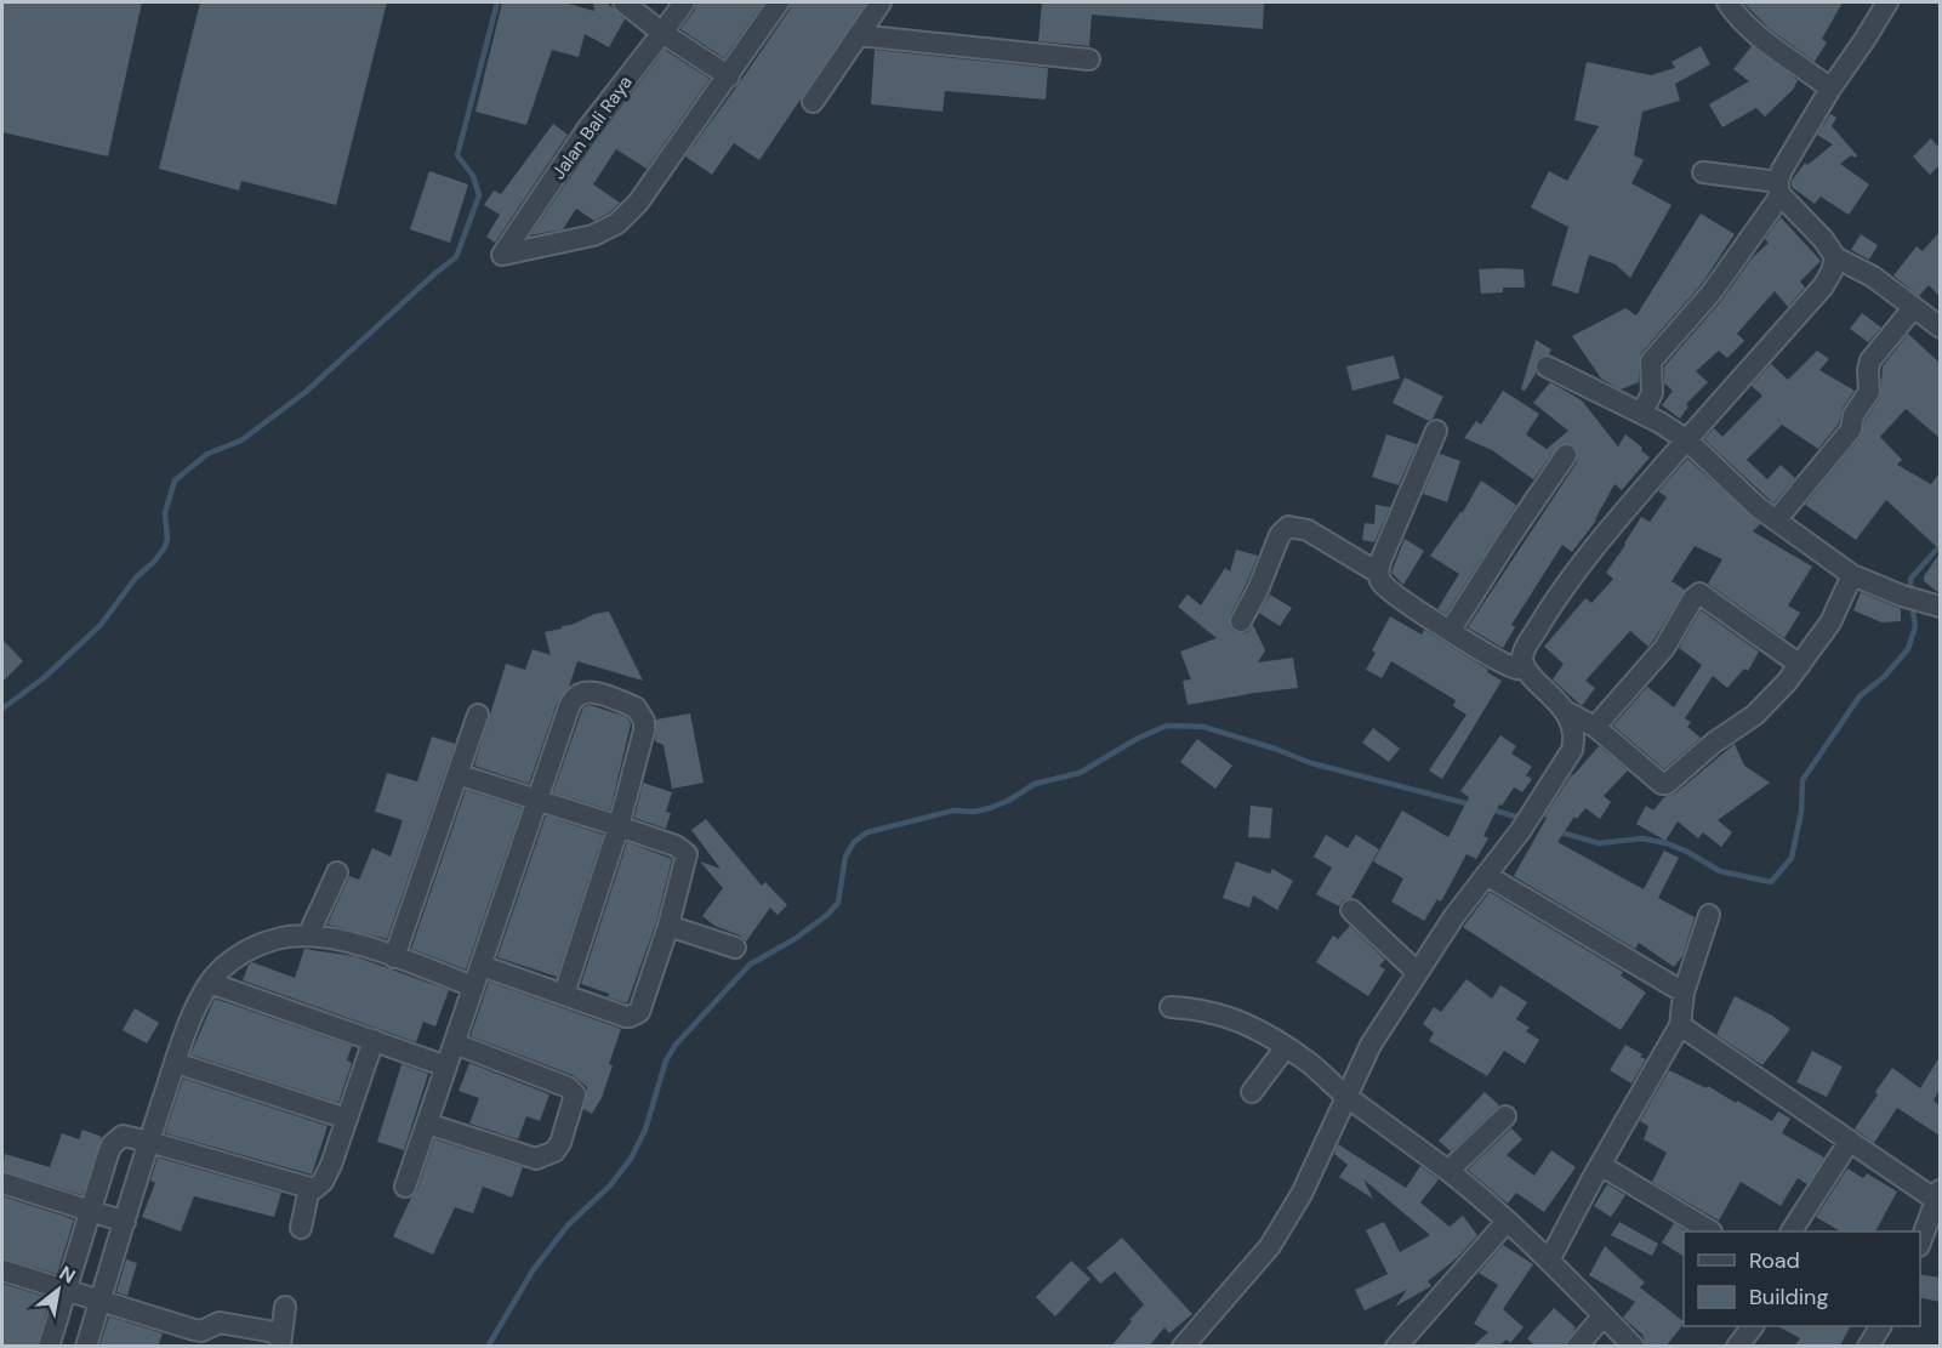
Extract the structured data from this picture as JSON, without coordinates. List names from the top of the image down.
{
  "streets": {
    "street": ["Jalan Bali Raya"]
  },
  "legend": ["Road", "Building"],
  "north": "top right"
}
